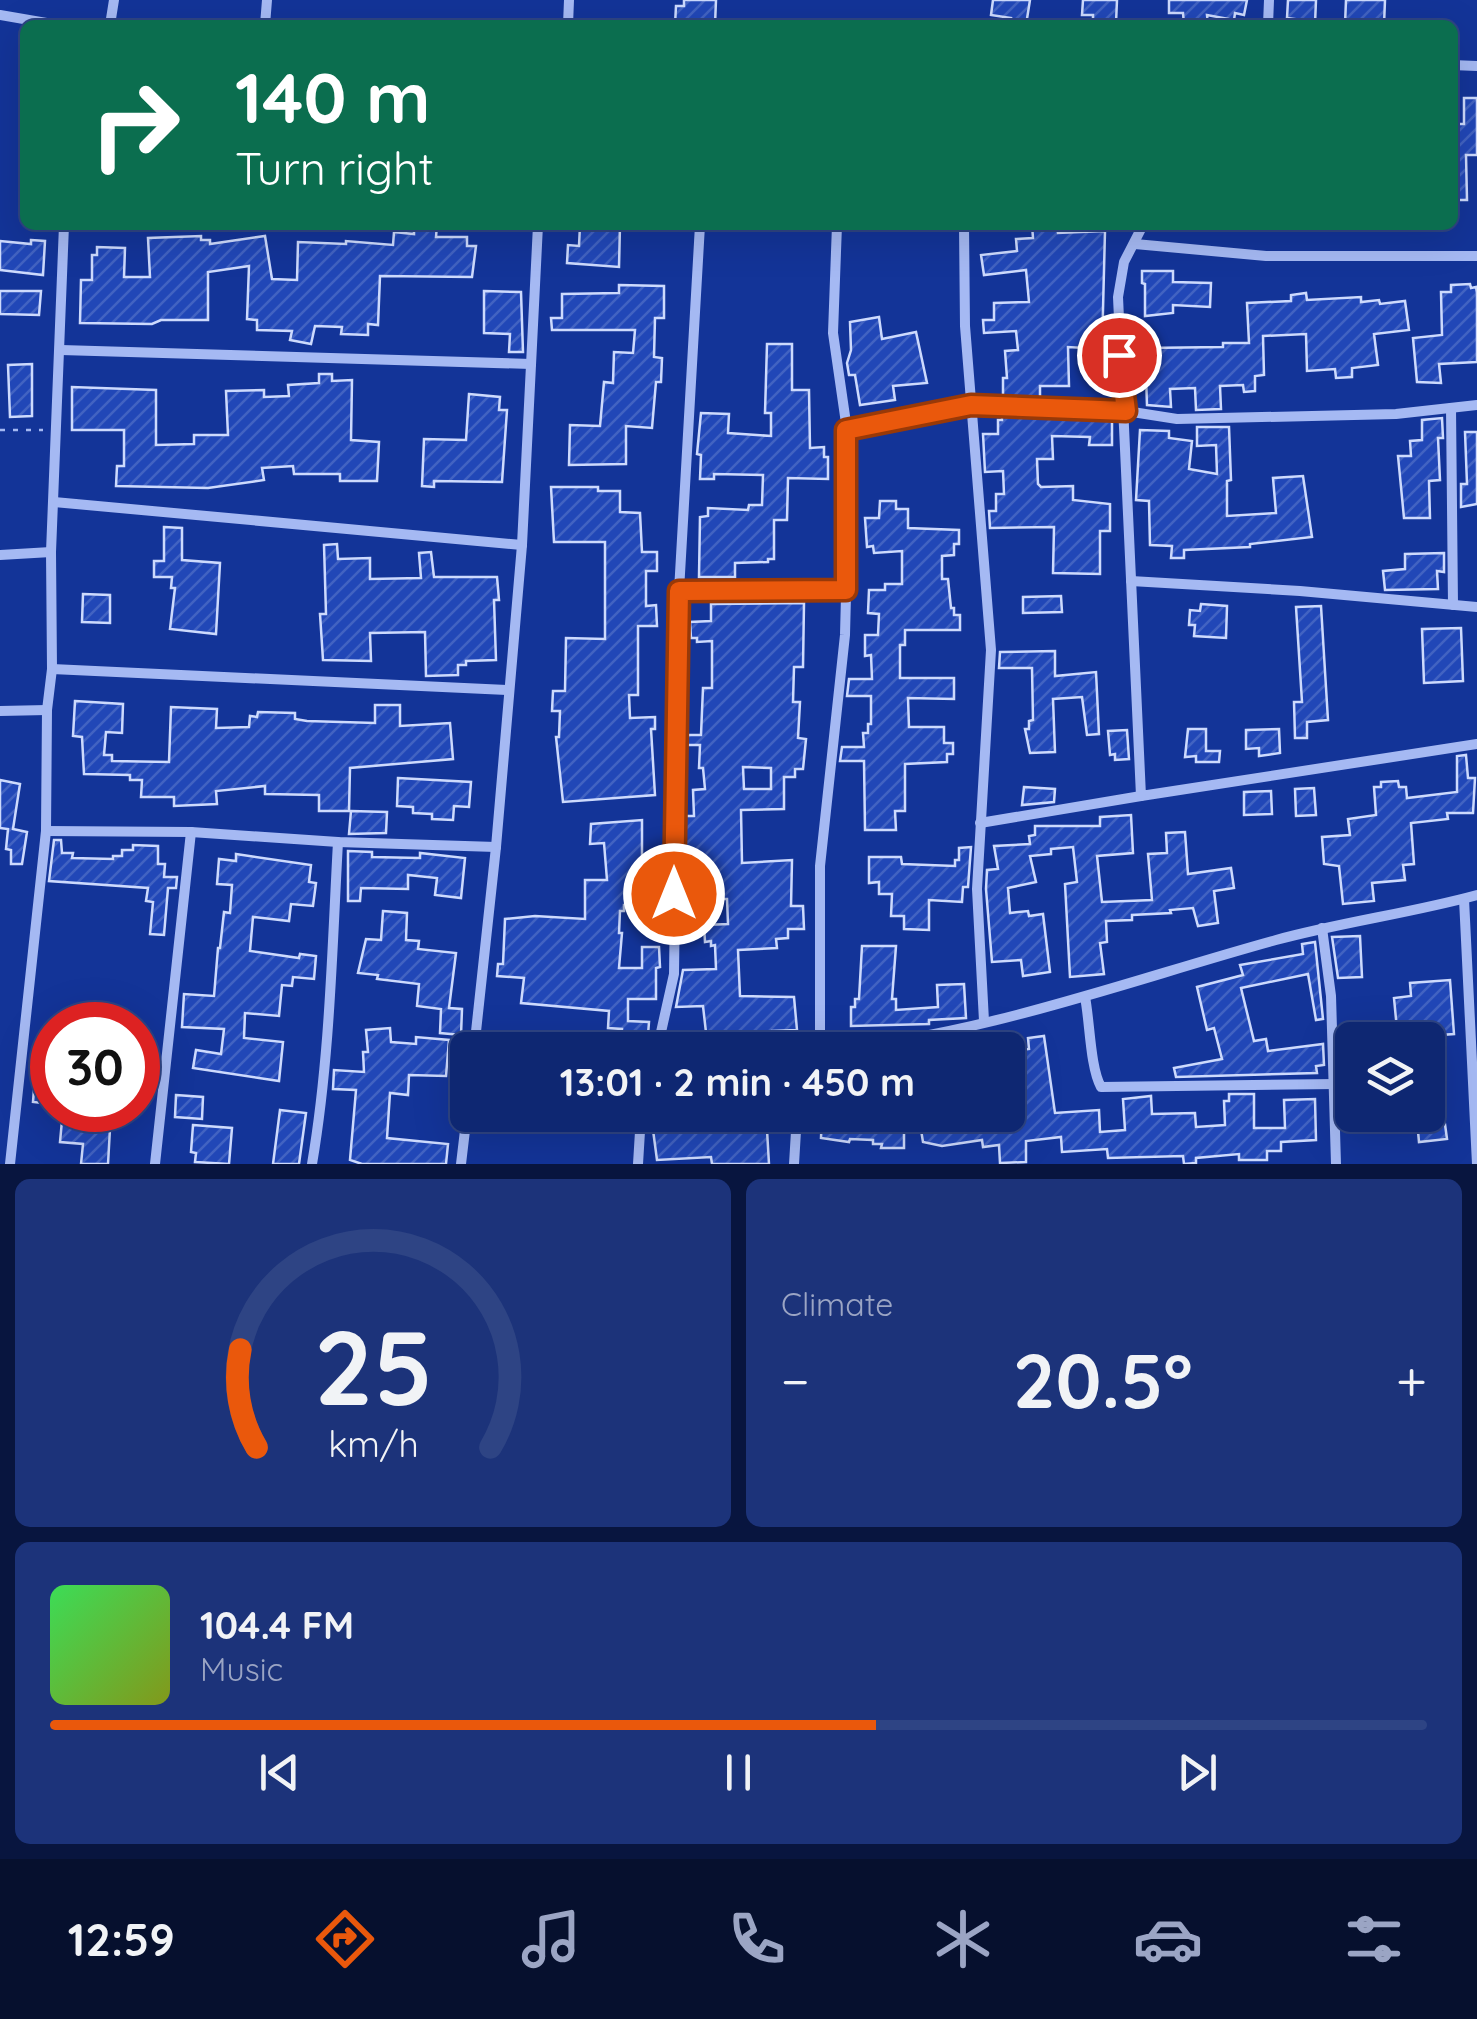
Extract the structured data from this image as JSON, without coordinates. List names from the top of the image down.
{
  "page": {
    "turn": ["140 m", "Turn right"],
    "limit": "30",
    "trip": "13:01 · 2 min · 450 m",
    "tile": "Climate",
    "heat": ["−", "20.5°", "+"],
    "song": ["104.4 FM", "Music"],
    "tabs": "12:59",
    "gauge": ["25", "km/h"]
  }
}
